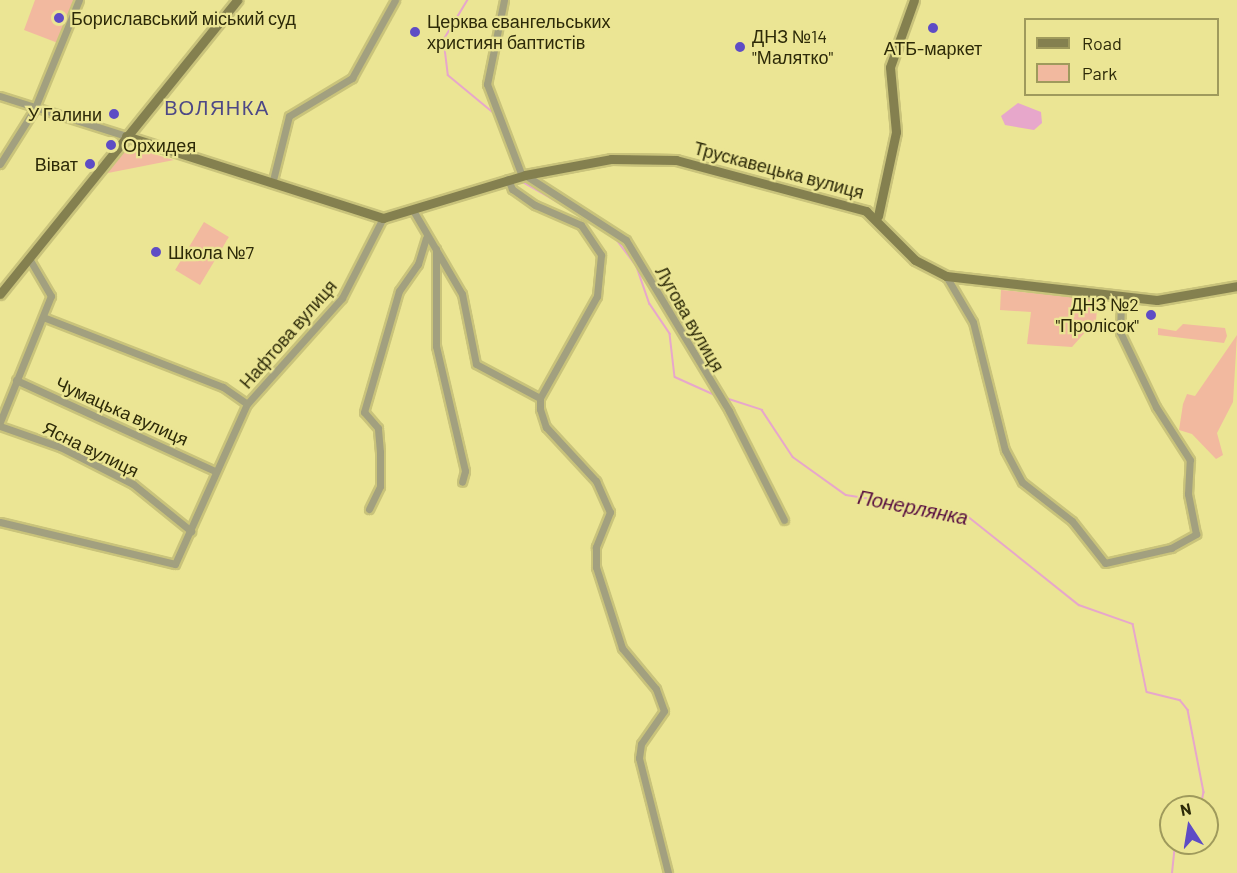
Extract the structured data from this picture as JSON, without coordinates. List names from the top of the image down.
{
  "streets": {
    "main road": ["Трускавецька вулиця"],
    "street": [
      "Лугова вулиця",
      "Нафтова вулиця",
      "Чумацька вулиця",
      "Ясна вулиця"
    ]
  },
  "crossings": [
    ["Трускавецька вулиця", "Лугова вулиця"],
    ["Трускавецька вулиця", "Нафтова вулиця"],
    ["Нафтова вулиця", "Чумацька вулиця"],
    ["Нафтова вулиця", "Ясна вулиця"]
  ],
  "districts": ["ВОЛЯНКА"],
  "water": ["Понерлянка"],
  "places": [
    "Бориславський міський суд",
    "АТБ-маркет",
    "Церква євангельських християн баптистів",
    "ДНЗ №14 \"Малятко\"",
    "У Галини",
    "Орхидея",
    "Віват",
    "Школа №7",
    "ДНЗ №2 \"Пролісок\""
  ],
  "legend": ["Road", "Park"],
  "north": "top"
}
